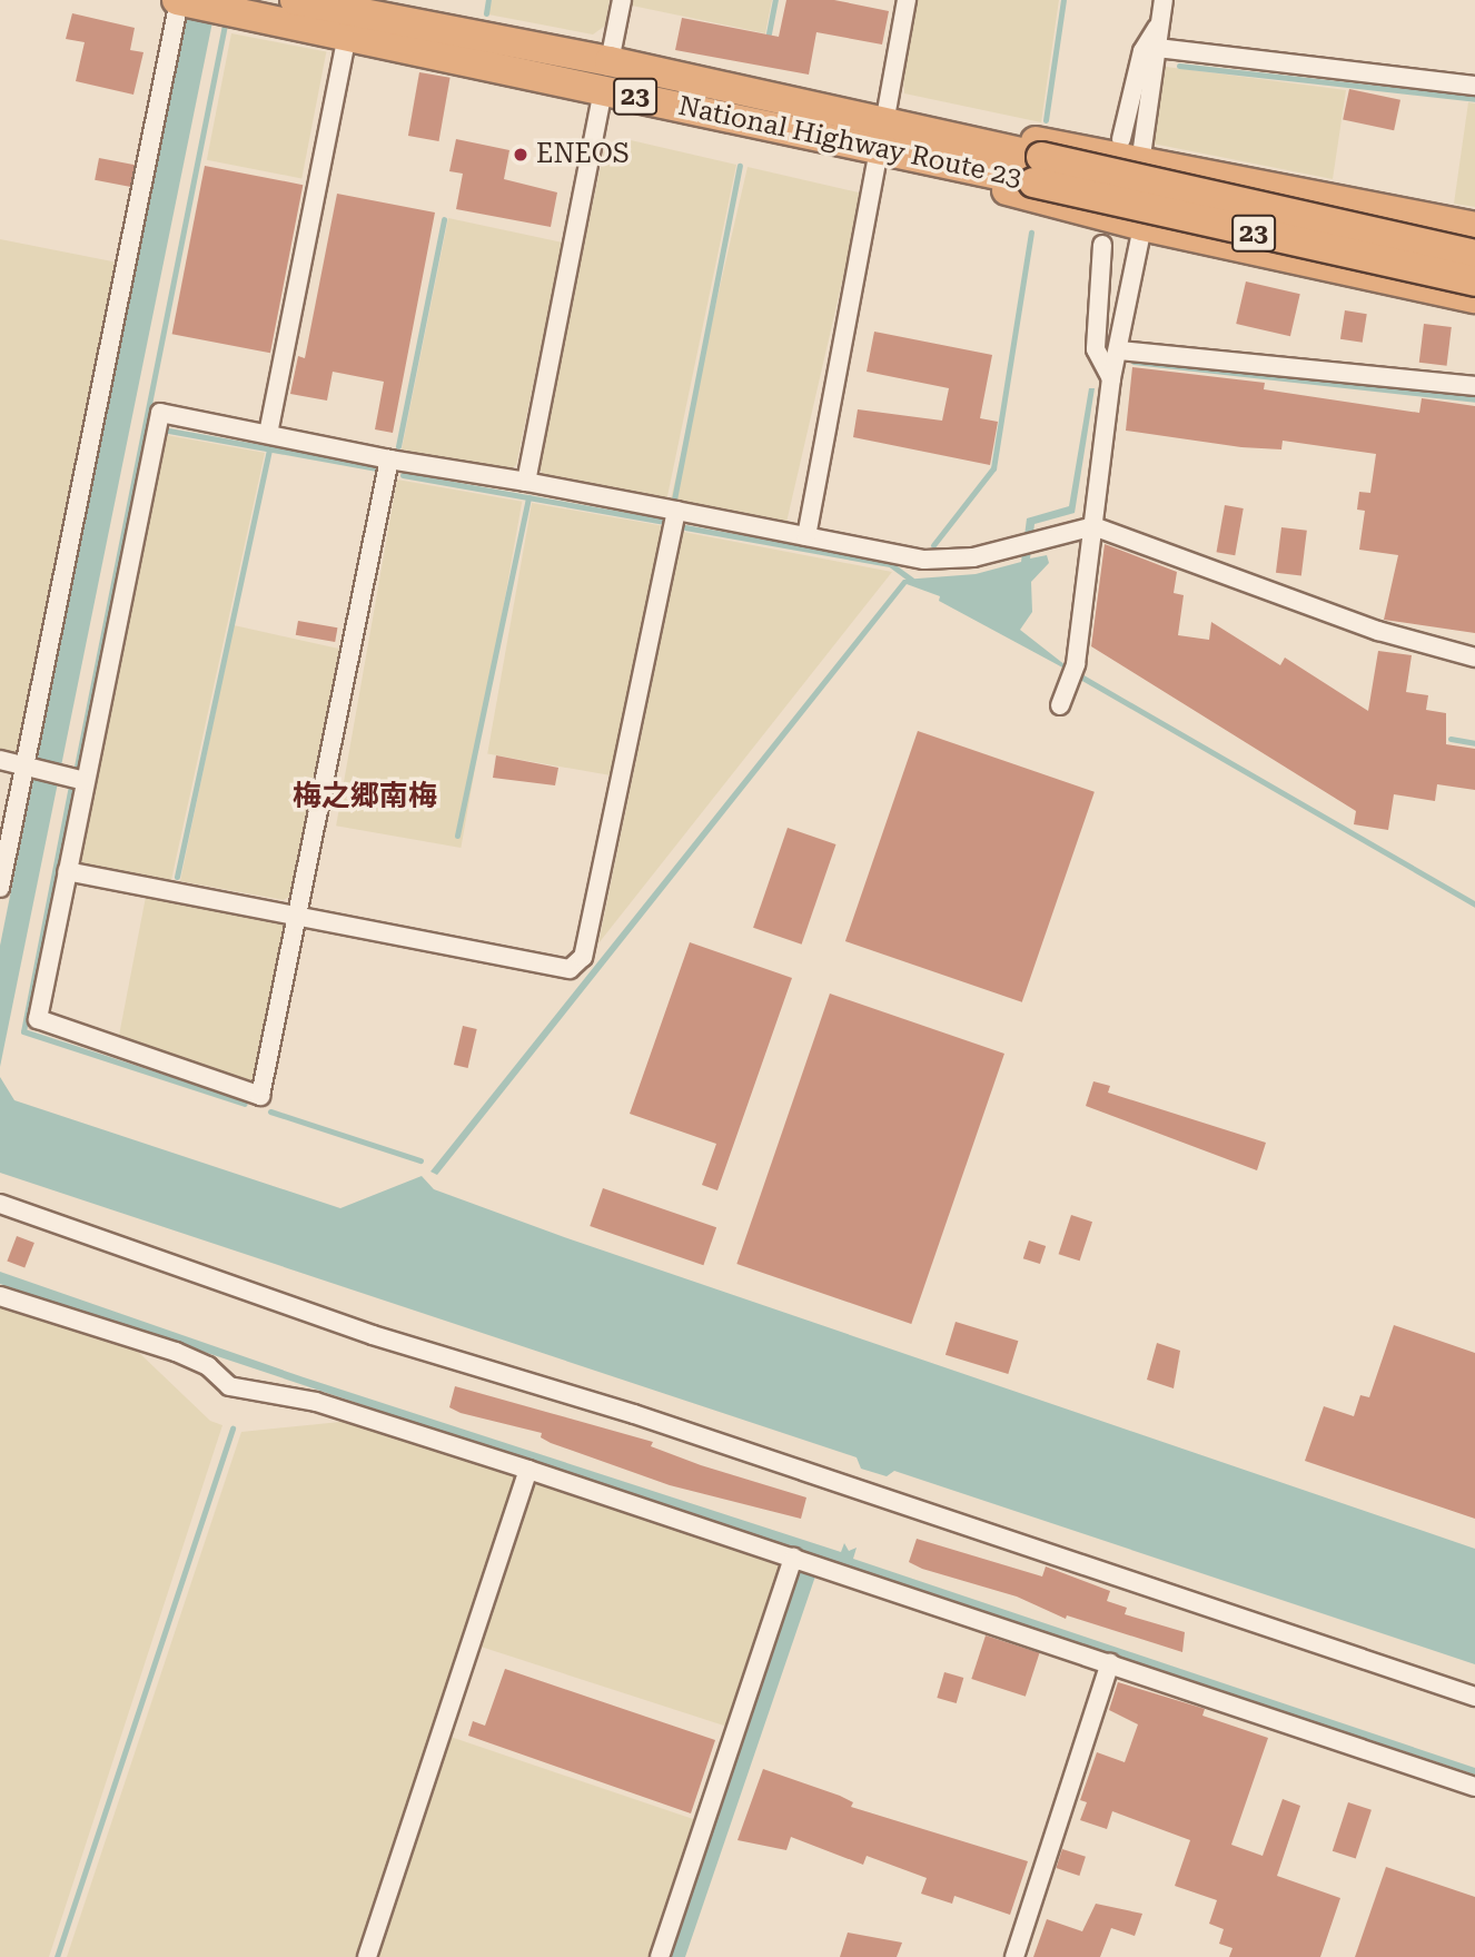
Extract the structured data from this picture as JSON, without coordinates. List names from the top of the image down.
{
  "streets": {
    "highway": ["23", "National Highway Route 23"]
  },
  "districts": ["梅之郷南梅"],
  "places": ["ENEOS"]
}
